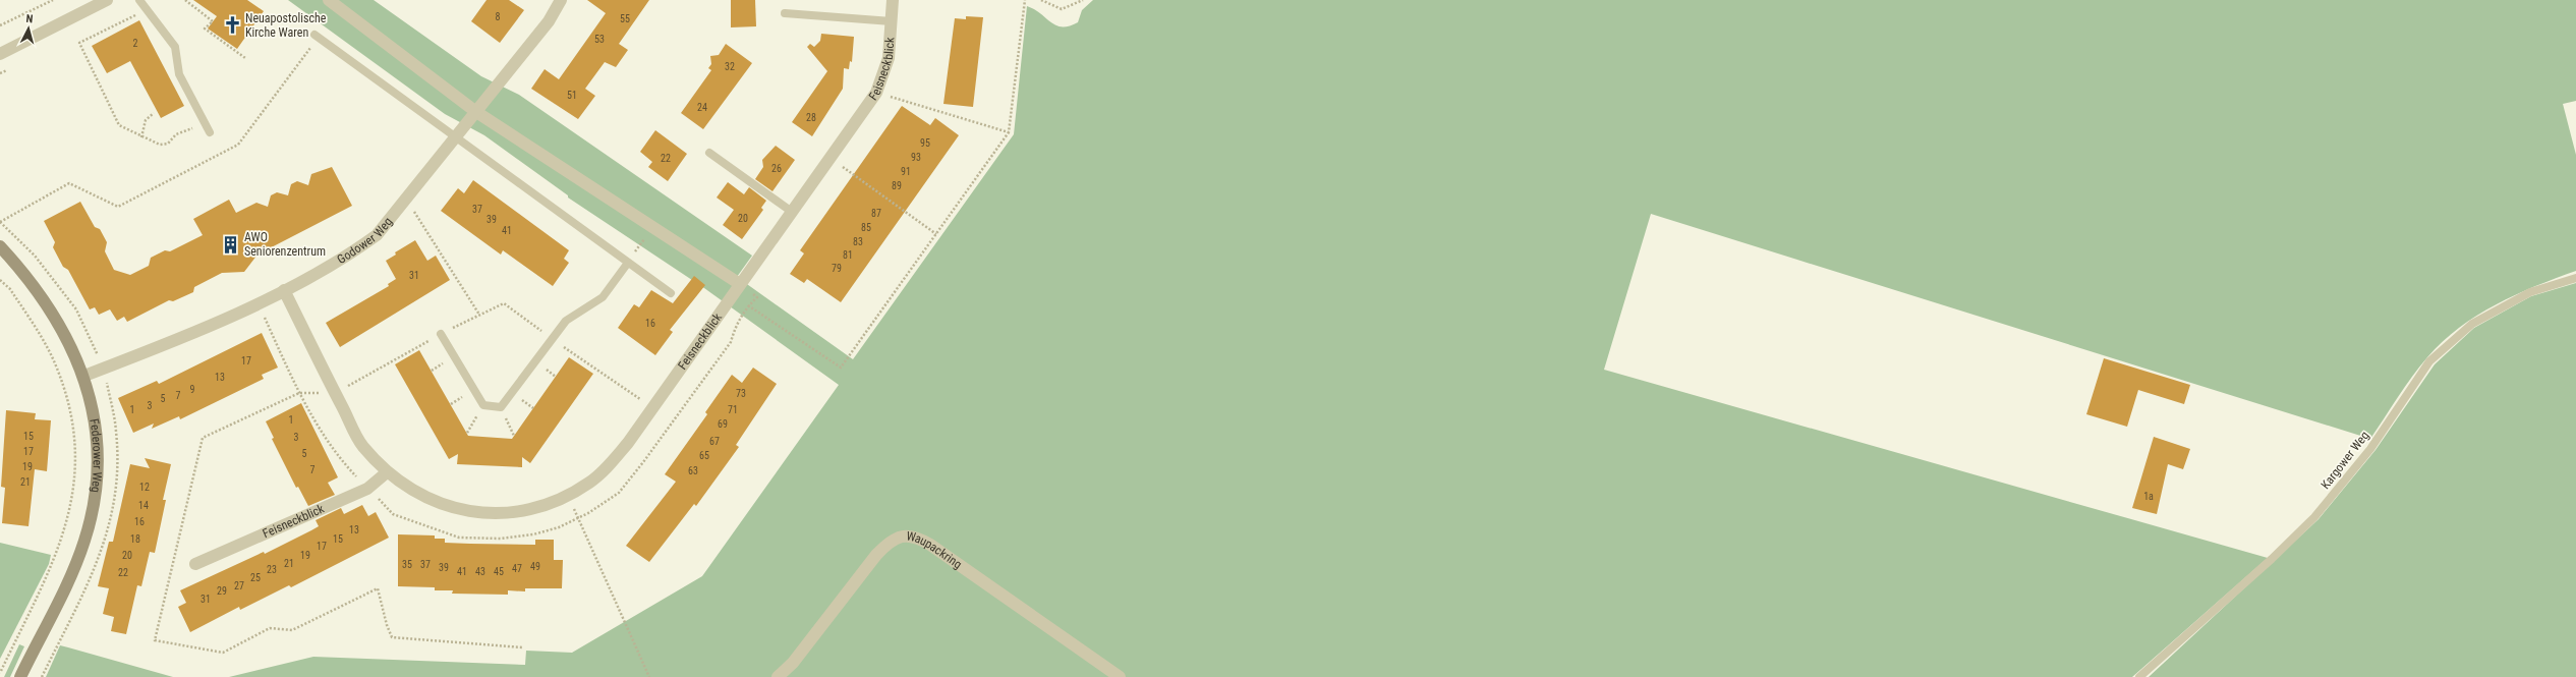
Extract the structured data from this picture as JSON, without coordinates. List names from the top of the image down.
{
  "streets": {
    "street": [
      "Feisneckblick",
      "Godower Weg",
      "Federower Weg",
      "Waupackring"
    ],
    "lane": ["Kargower Weg"]
  },
  "crossings": [
    ["Feisneckblick", "Godower Weg"],
    ["Godower Weg", "Federower Weg"]
  ],
  "places": {
    "church": ["Neuapostolische Kirche Waren"],
    "building": ["AWO Seniorenzentrum"]
  },
  "house_numbers": [
    "8",
    "55",
    "53",
    "2",
    "32",
    "51",
    "24",
    "28",
    "95",
    "93",
    "22",
    "26",
    "91",
    "89",
    "37",
    "87",
    "20",
    "39",
    "85",
    "41",
    "83",
    "81",
    "79",
    "31",
    "16",
    "17",
    "13",
    "9",
    "73",
    "7",
    "5",
    "3",
    "1",
    "71",
    "1",
    "69",
    "15",
    "3",
    "67",
    "17",
    "5",
    "65",
    "19",
    "7",
    "63",
    "21",
    "12",
    "1a",
    "14",
    "16",
    "13",
    "18",
    "15",
    "17",
    "20",
    "19",
    "21",
    "35",
    "37",
    "49",
    "39",
    "47",
    "23",
    "41",
    "43",
    "45",
    "22",
    "25",
    "27",
    "29",
    "31"
  ],
  "north": "top"
}
